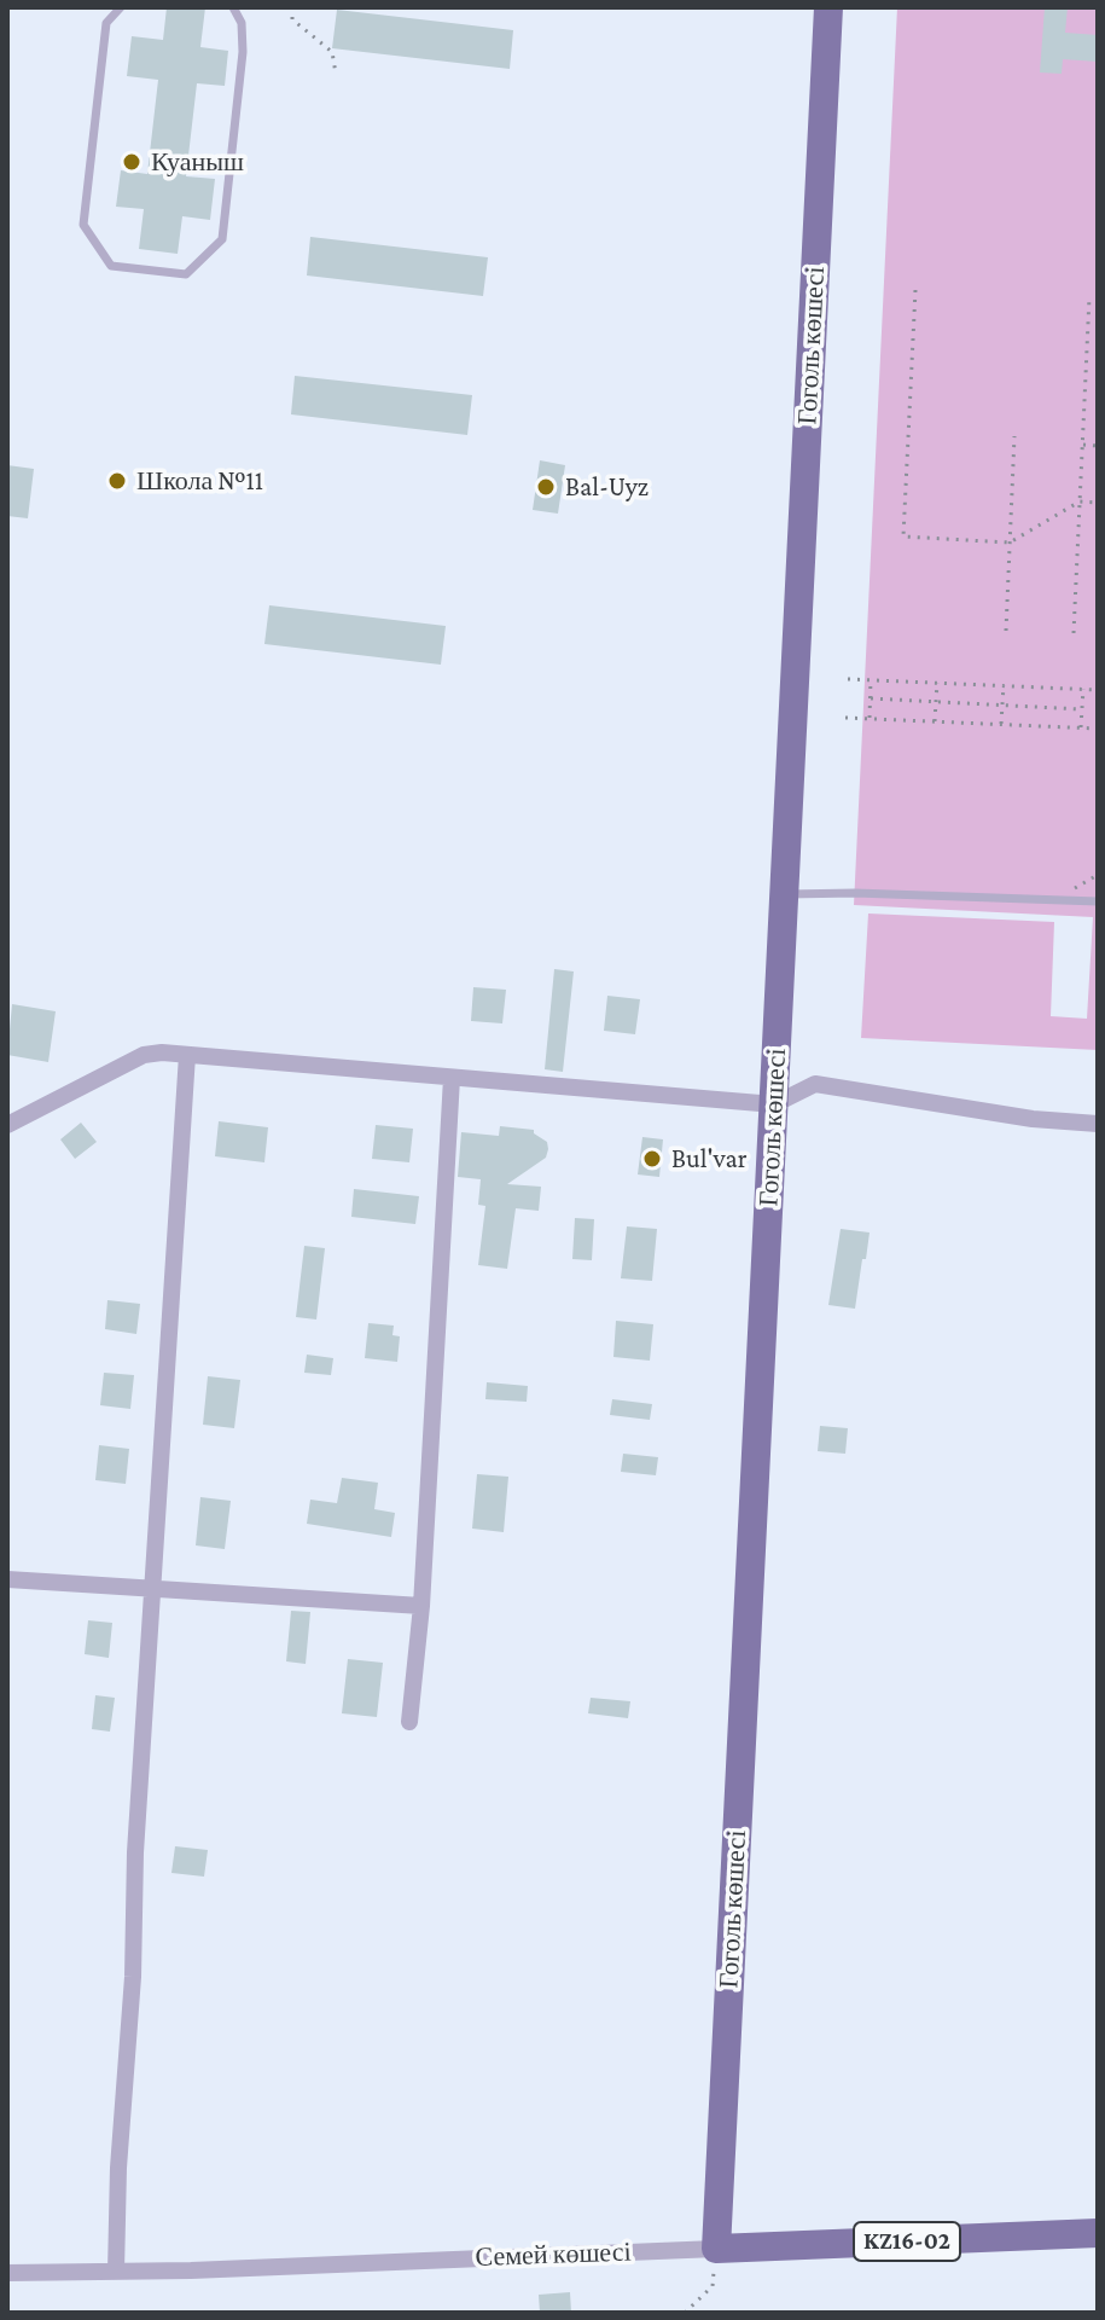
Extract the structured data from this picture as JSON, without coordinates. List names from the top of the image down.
{
  "streets": {
    "main road": ["Гоголь көшесі", "KZ16-02", "Семей көшесі"]
  },
  "crossings": [
    ["Гоголь көшесі", "Семей көшесі"]
  ],
  "places": [
    "Куаныш",
    "Школа №11",
    "Bal-Uyz",
    "Bul'var"
  ]
}
